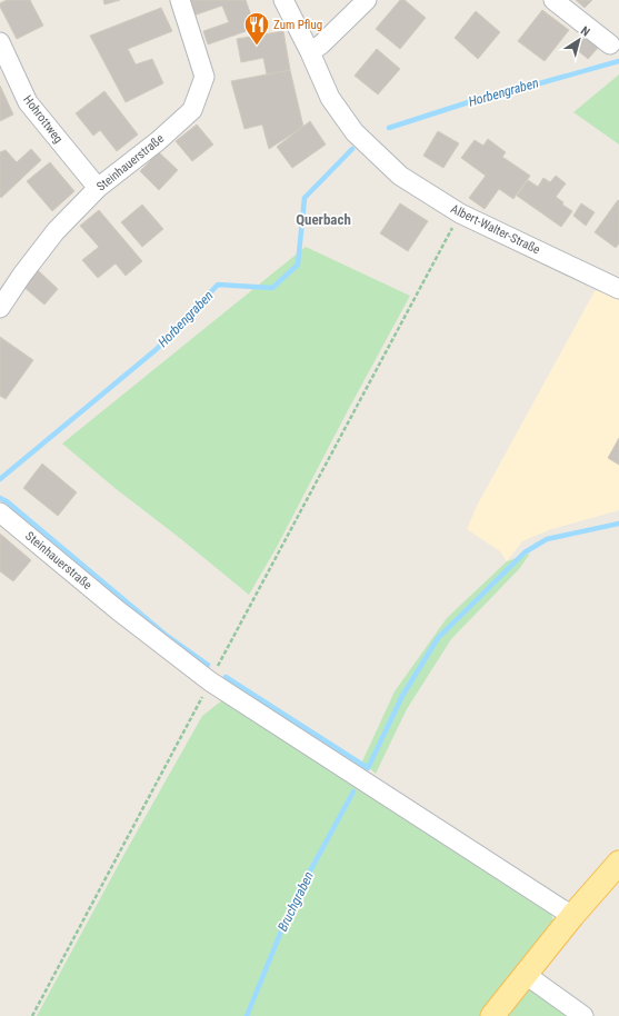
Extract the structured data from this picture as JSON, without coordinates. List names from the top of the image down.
{
  "streets": {
    "street": ["Hohrottweg", "Steinhauerstraße", "Albert-Walter-Straße"]
  },
  "crossings": [
    ["Hohrottweg", "Steinhauerstraße"]
  ],
  "districts": ["Querbach"],
  "water": ["Horbengraben", "Bruchgraben"],
  "places": {
    "restaurant": ["Zum Pflug"]
  },
  "north": "top right"
}
